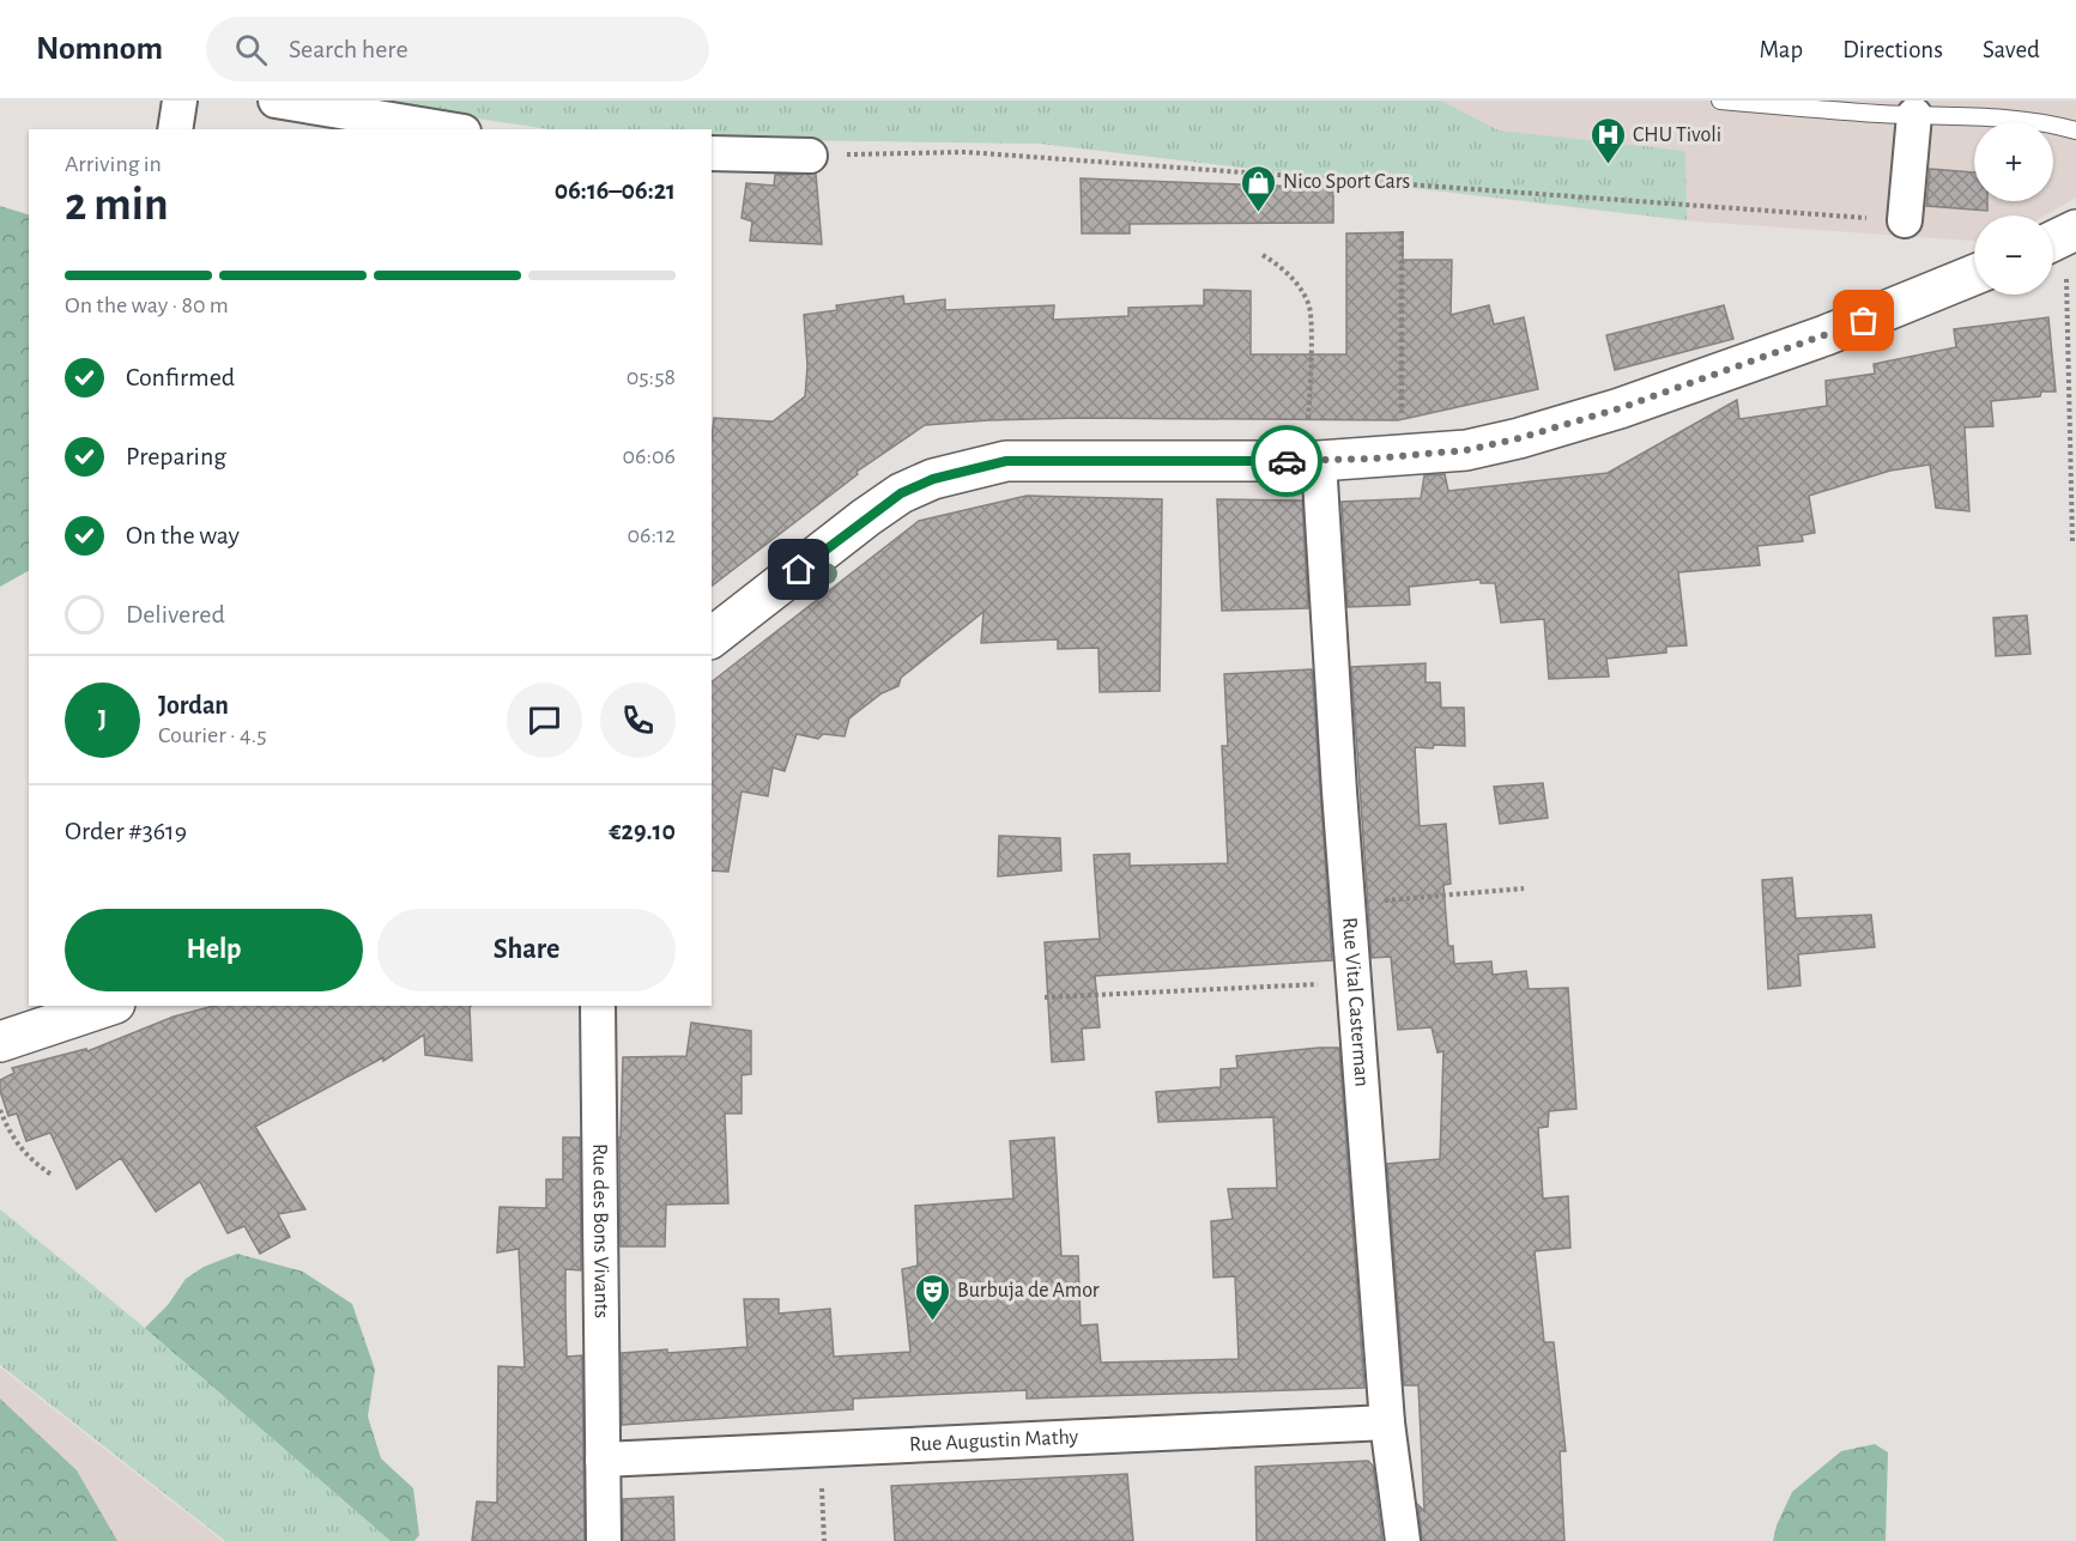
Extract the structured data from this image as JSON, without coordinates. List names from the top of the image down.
{
  "streets": {
    "street": ["Rue Vital Casterman", "Rue des Bons Vivants", "Rue Augustin Mathy"]
  },
  "crossings": [
    ["Rue Vital Casterman", "Rue Augustin Mathy"],
    ["Rue des Bons Vivants", "Rue Augustin Mathy"]
  ],
  "places": {
    "hospital": ["CHU Tivoli"],
    "shop": ["Nico Sport Cars"],
    "theatre": ["Burbuja de Amor"]
  },
  "page": {
    "header": "Nomnom",
    "search": "Search here",
    "nav": ["Map", "Directions", "Saved"],
    "map_buttons": ["+", "−"],
    "heading": ["2 min", "Arriving in", "06:16–06:21"],
    "panel": [
      "Jordan",
      "Courier · 4.5",
      "Order #3619",
      "€29.10"
    ],
    "bar": "On the way · 80 m",
    "list": [
      ["Confirmed", "05:58"],
      ["Preparing", "06:06"],
      ["On the way", "06:12"],
      "Delivered"
    ],
    "round": "J",
    "buttons": ["Help", "Share"]
  }
}
